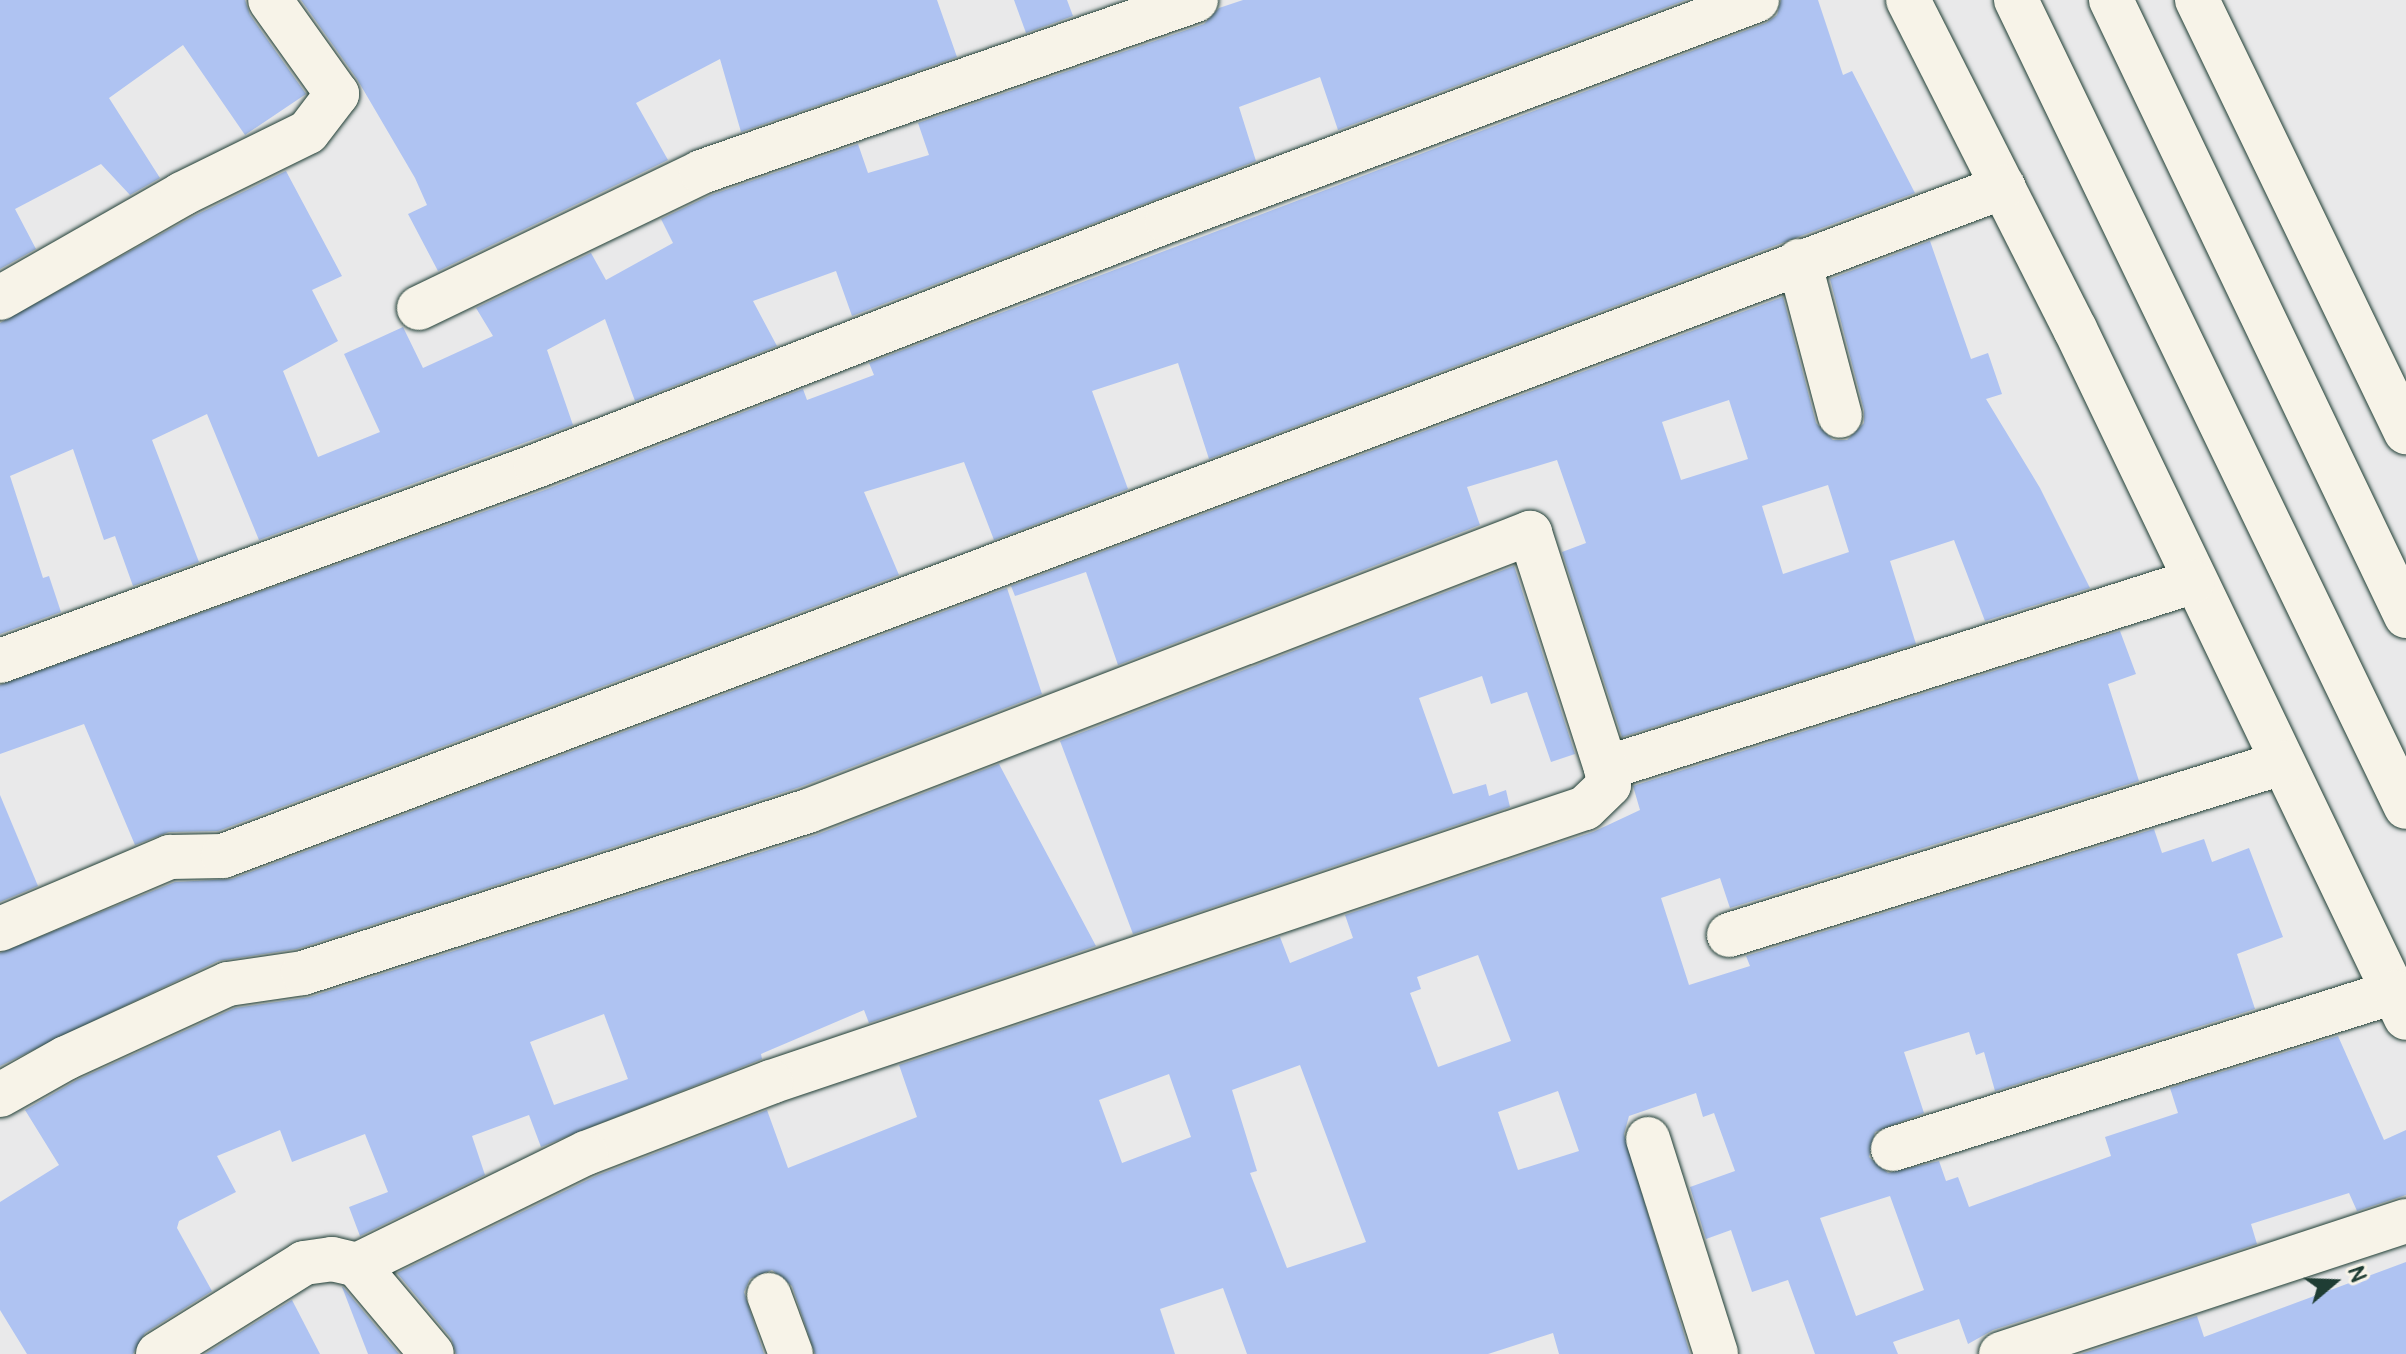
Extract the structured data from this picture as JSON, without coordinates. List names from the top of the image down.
{
  "north": "right"
}
